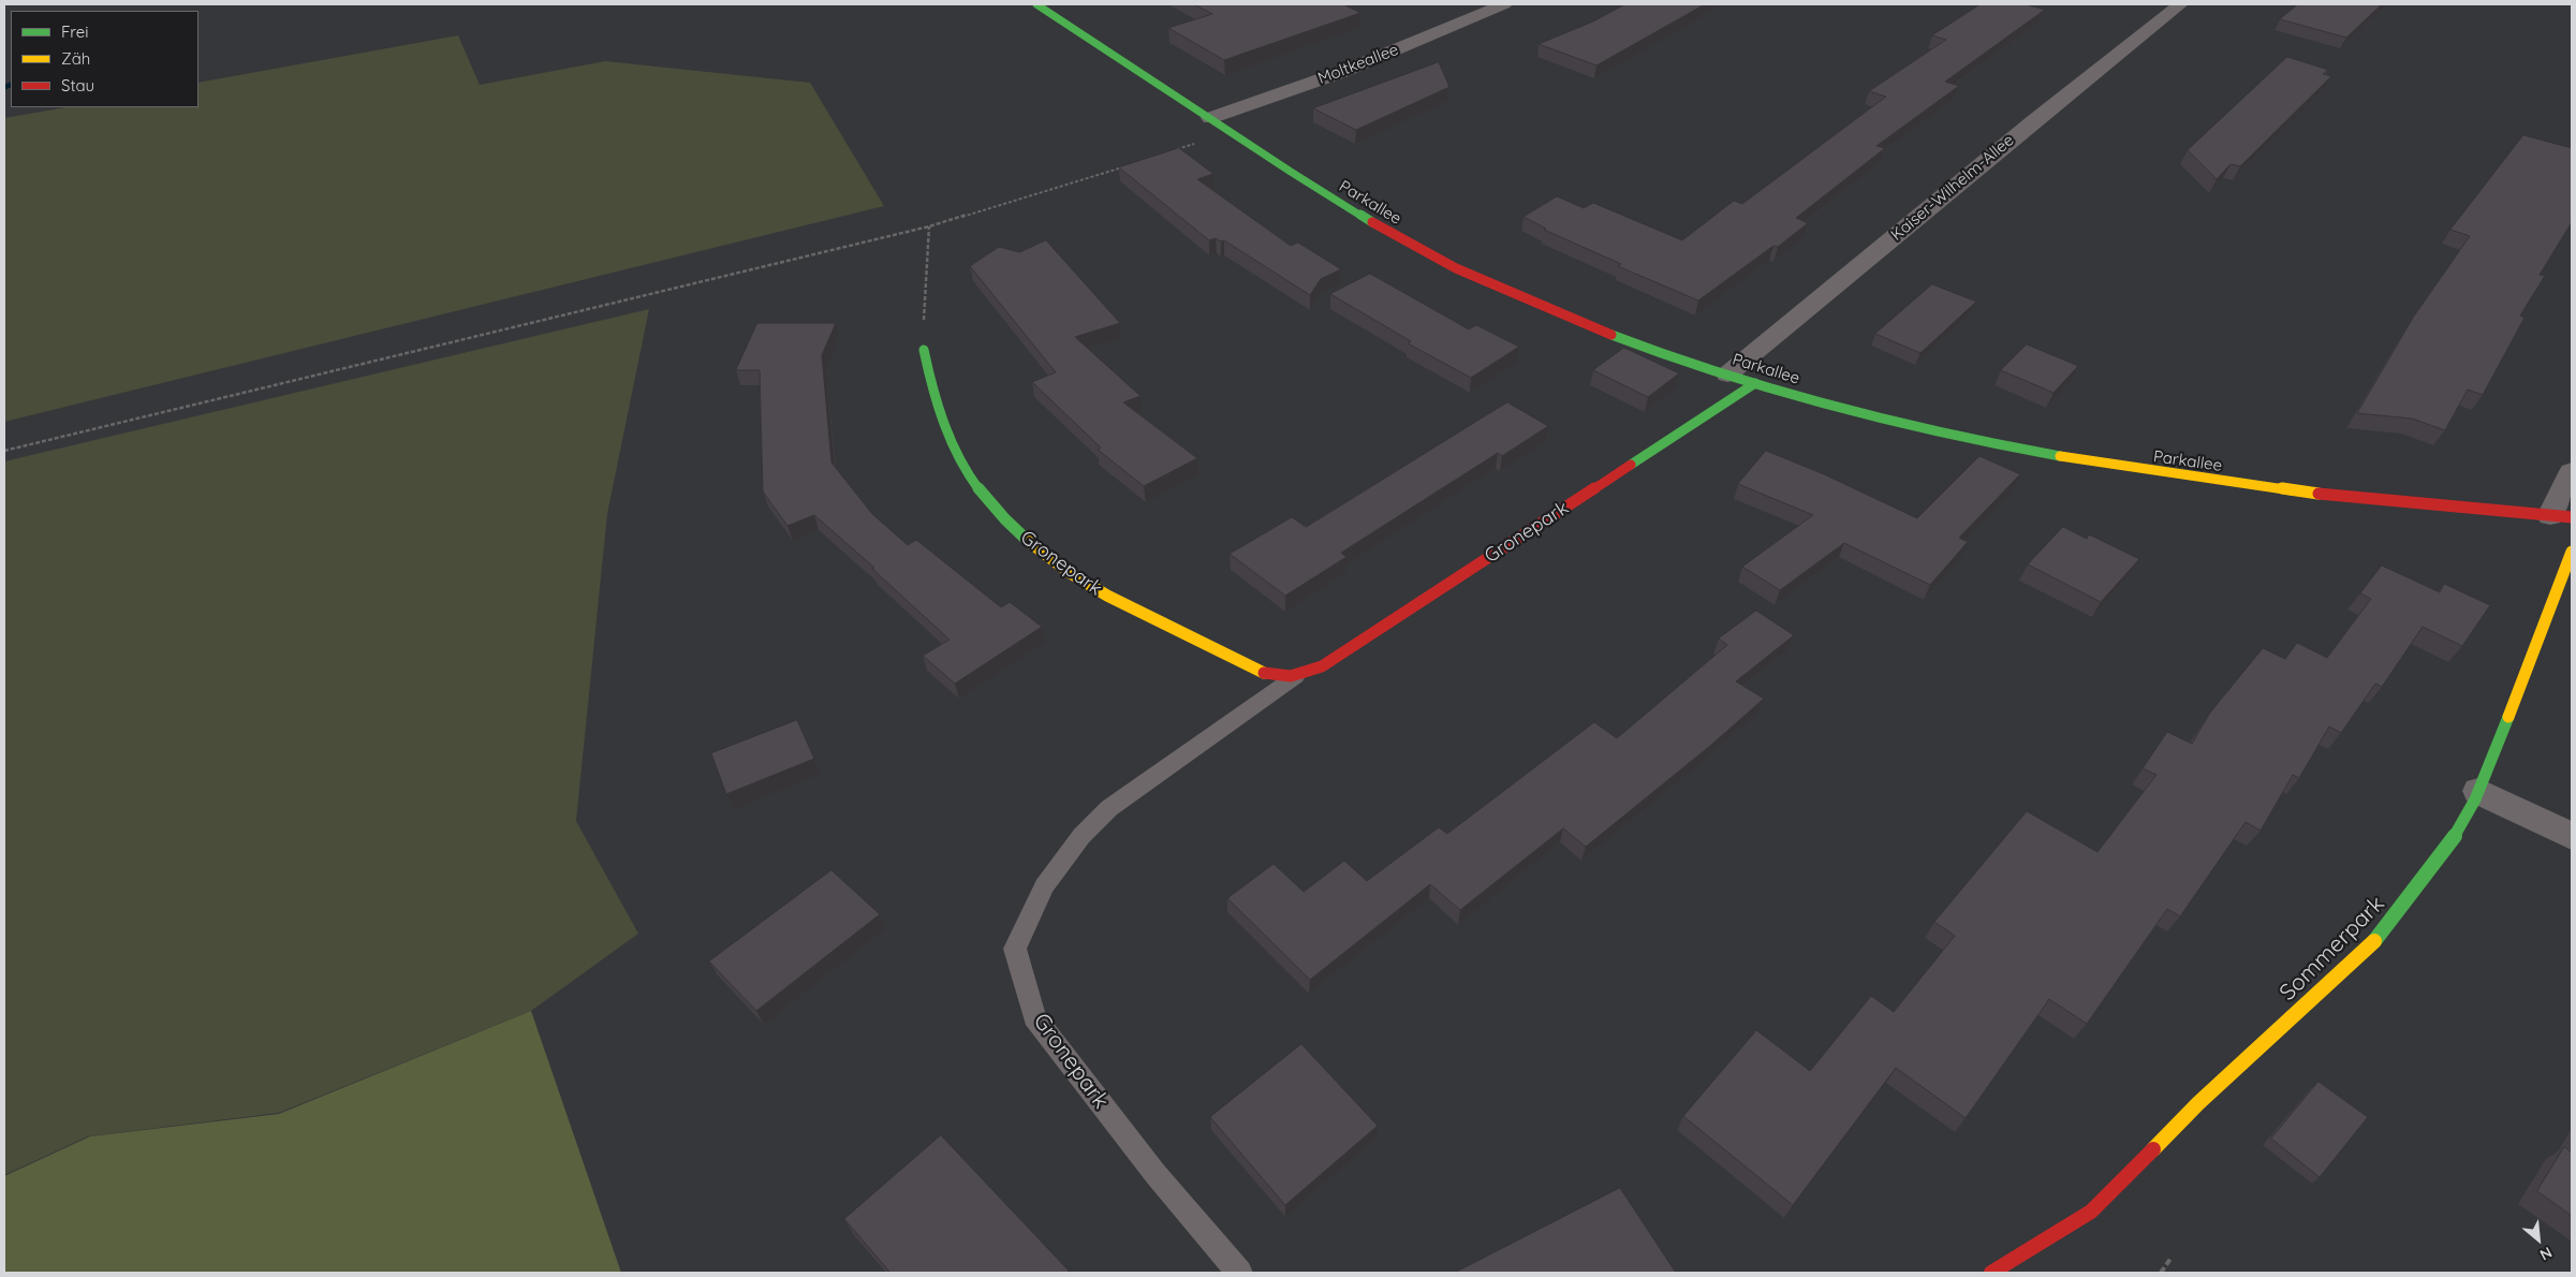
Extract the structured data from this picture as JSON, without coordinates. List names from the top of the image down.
{
  "streets": {
    "street": [
      "Moltkeallee",
      "Kaiser-Wilhelm-Allee",
      "Parkallee",
      "Gronepark",
      "Sommerpark"
    ]
  },
  "crossings": [
    ["Moltkeallee", "Parkallee"],
    ["Kaiser-Wilhelm-Allee", "Parkallee"],
    ["Parkallee", "Gronepark"]
  ],
  "legend": ["Frei", "Zäh", "Stau"],
  "north": "bottom right"
}
